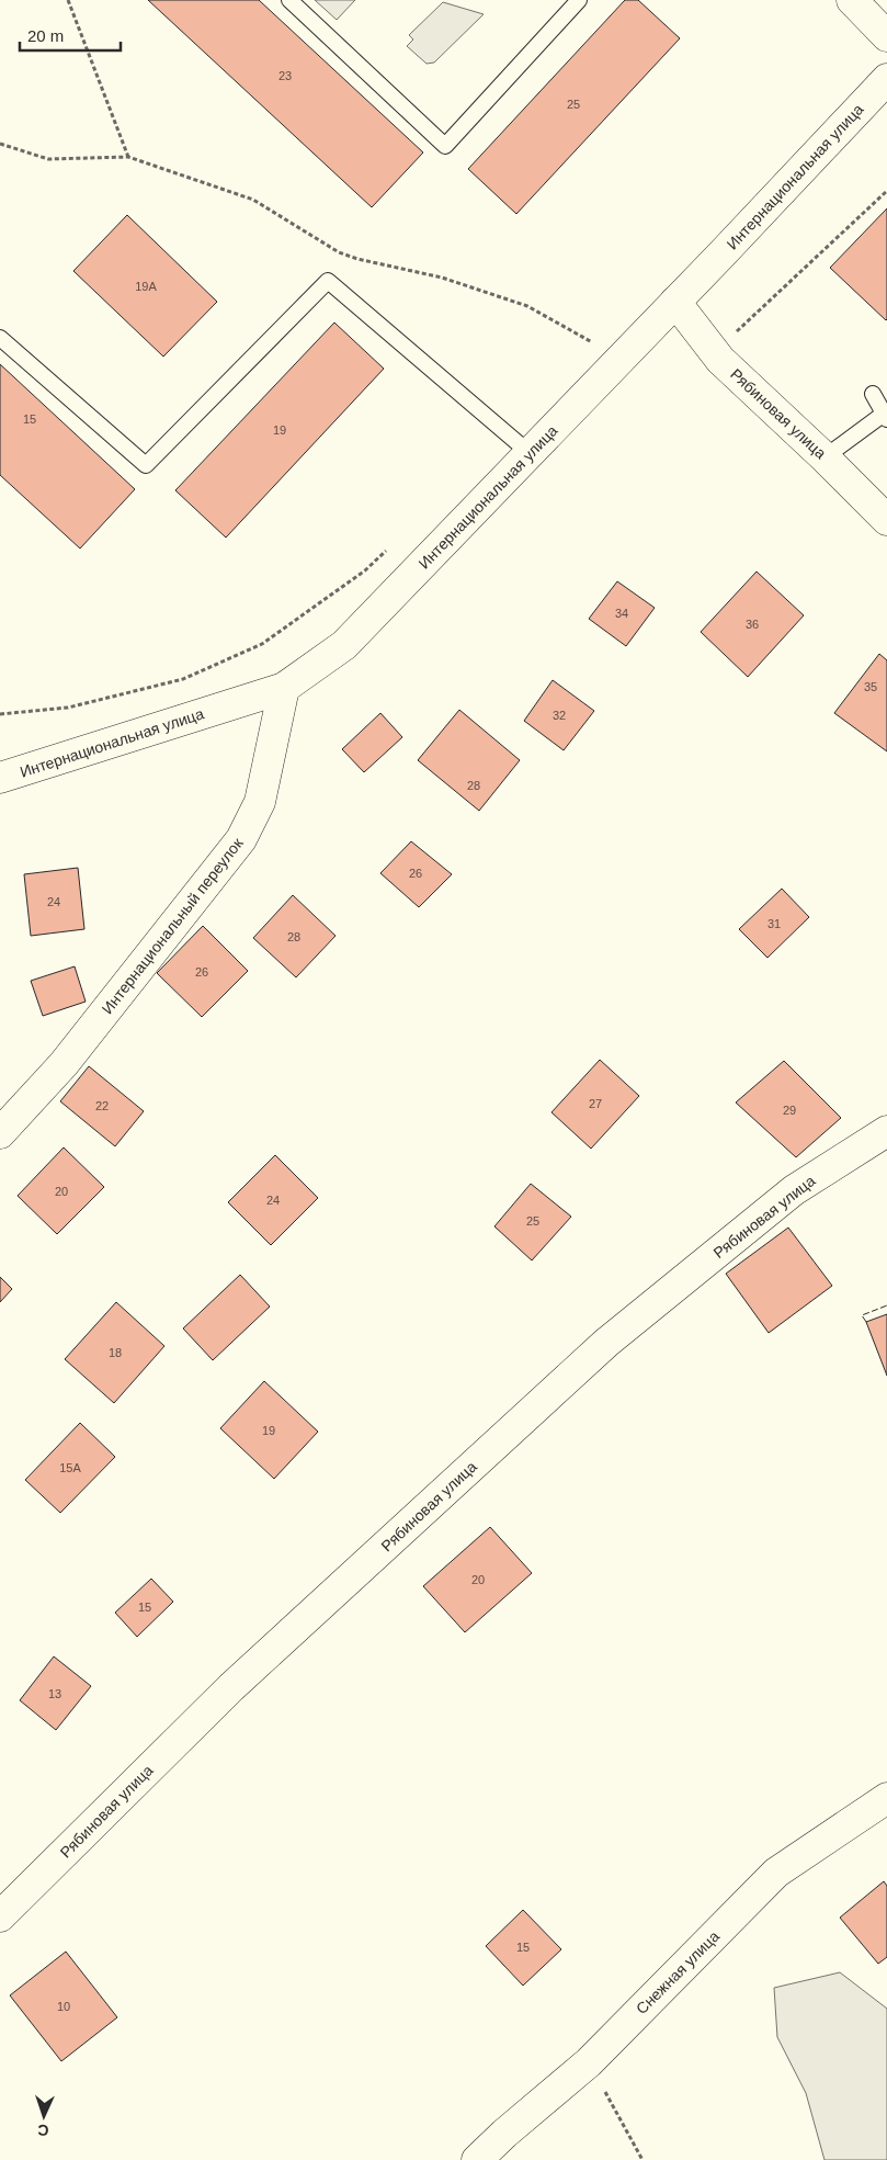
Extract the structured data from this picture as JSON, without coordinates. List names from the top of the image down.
{
  "streets": {
    "street": [
      "Интернациональная улица",
      "Рябиновая улица",
      "Интернациональный переулок",
      "Снежная улица"
    ]
  },
  "crossings": [
    ["Интернациональная улица", "Рябиновая улица"],
    ["Интернациональная улица", "Интернациональный переулок"]
  ],
  "house_numbers": [
    "23",
    "25",
    "19А",
    "15",
    "19",
    "34",
    "36",
    "35",
    "32",
    "28",
    "26",
    "24",
    "31",
    "28",
    "26",
    "27",
    "22",
    "29",
    "20",
    "24",
    "25",
    "18",
    "19",
    "15А",
    "20",
    "15",
    "13",
    "15",
    "10"
  ],
  "scale_bar": "20 m",
  "north": "bottom"
}
